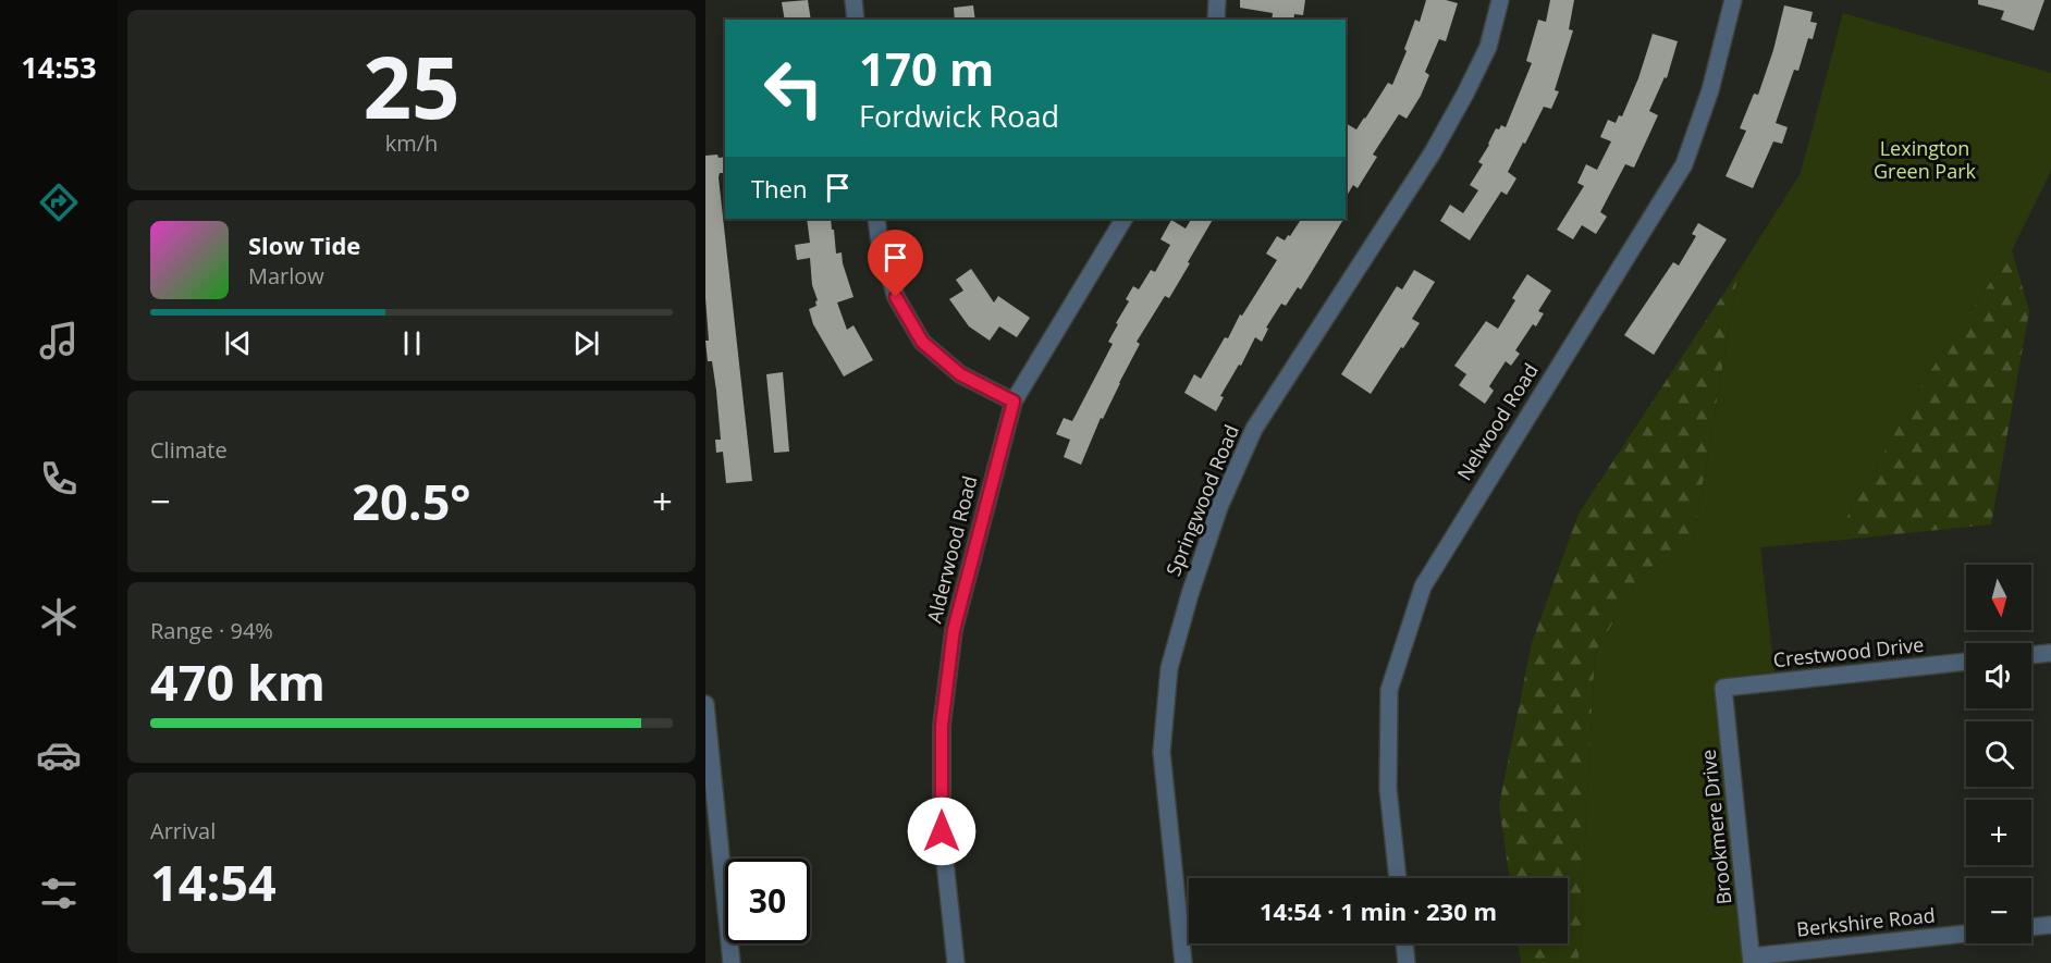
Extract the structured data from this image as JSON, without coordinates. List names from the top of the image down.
{
  "streets": {
    "street": [
      "Nelwood Road",
      "Springwood Road",
      "Alderwood Road",
      "Crestwood Drive",
      "Brookmere Drive",
      "Berkshire Road"
    ]
  },
  "crossings": [
    ["Crestwood Drive", "Brookmere Drive"],
    ["Brookmere Drive", "Berkshire Road"]
  ],
  "parks": ["Lexington Green Park"],
  "north": "bottom",
  "page": {
    "tabs": "14:53",
    "tile": [
      ["25", "km/h"],
      "Climate",
      ["Range · 94%", "470 km"],
      ["Arrival", "14:54"]
    ],
    "turn": ["170 m", "Fordwick Road"],
    "then": "Then",
    "song": ["Slow Tide", "Marlow"],
    "heat": ["−", "20.5°", "+"],
    "map_buttons": ["+", "−"],
    "limit": "30",
    "trip": "14:54 · 1 min · 230 m"
  }
}
